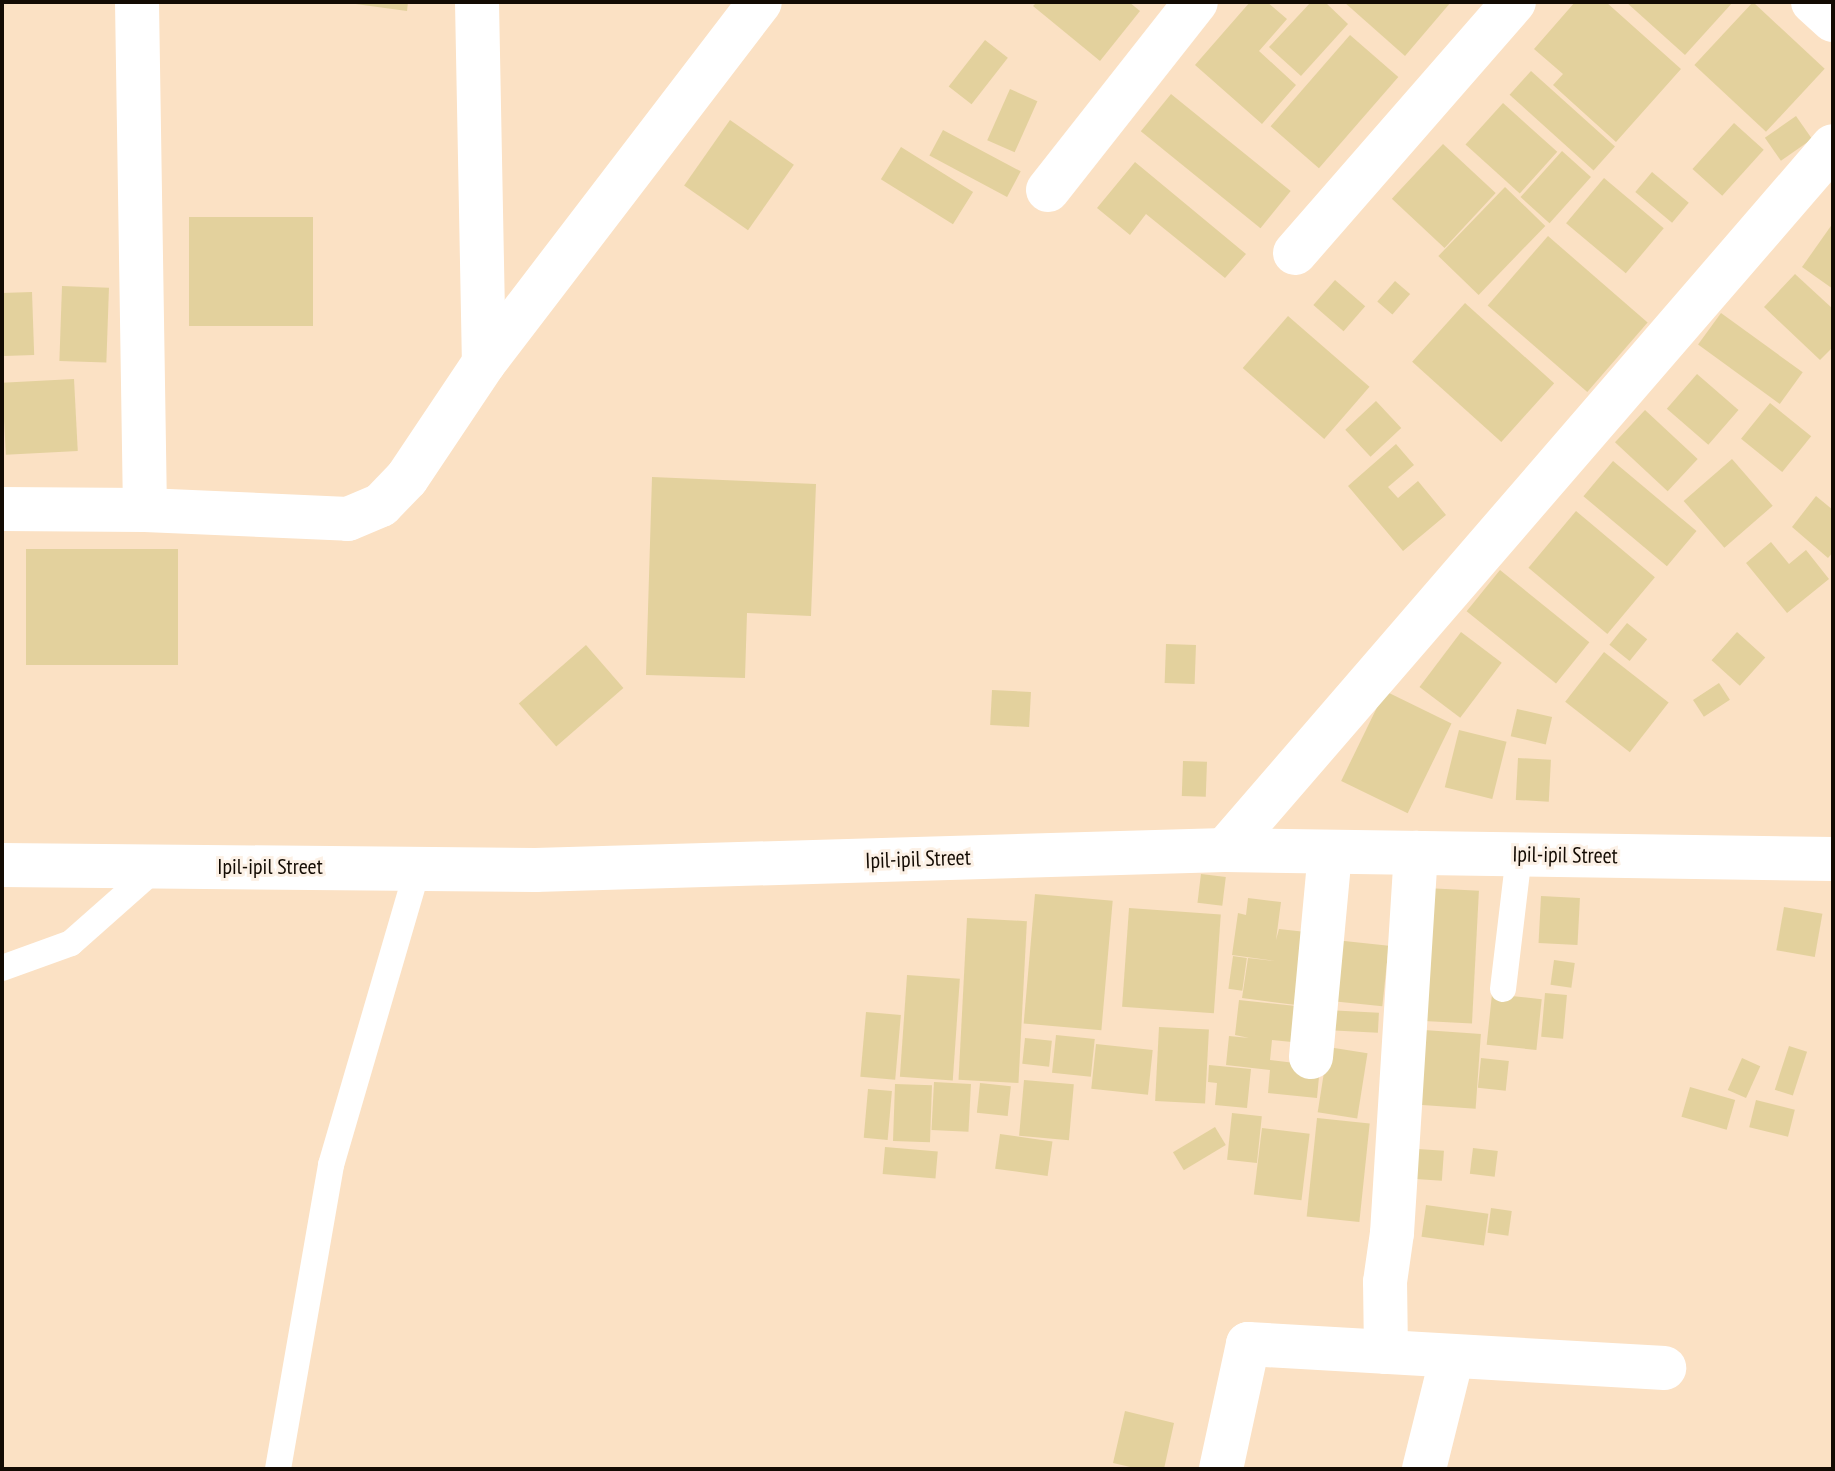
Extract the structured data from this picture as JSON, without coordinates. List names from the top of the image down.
{
  "streets": {
    "street": ["Ipil-ipil Street"]
  }
}
